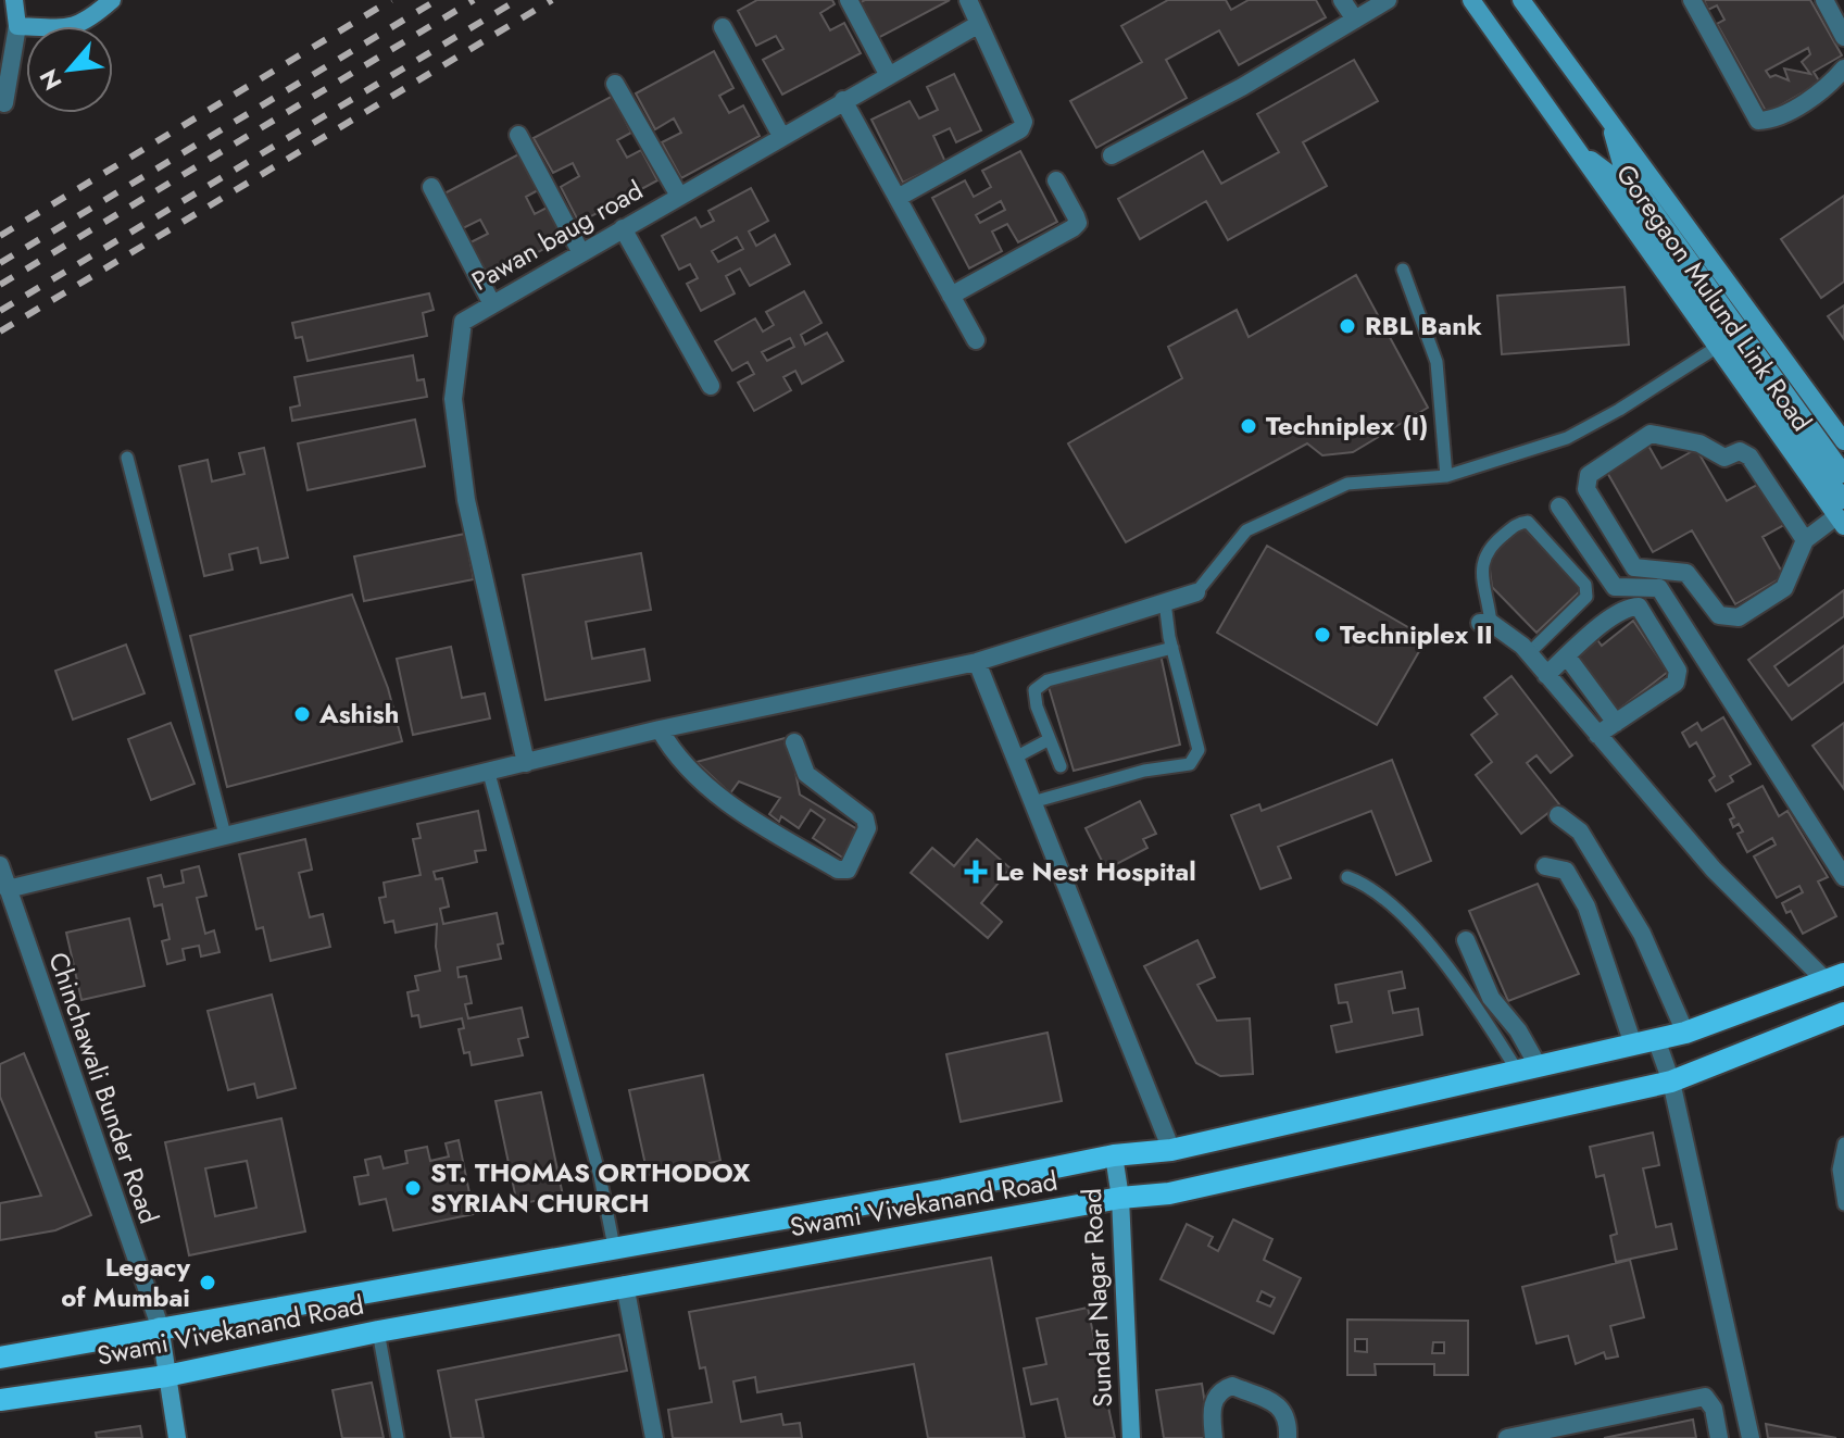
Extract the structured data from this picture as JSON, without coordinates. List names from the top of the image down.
{
  "streets": {
    "main road": ["Goregaon Mulund Link Road", "Swami Vivekanand Road", "Sundar Nagar Road"],
    "street": ["Pawan baug road", "Chinchawali Bunder Road"]
  },
  "crossings": [
    ["Chinchawali Bunder Road", "Swami Vivekanand Road"],
    ["Swami Vivekanand Road", "Sundar Nagar Road"]
  ],
  "places": {
    "other": [
      "RBL Bank",
      "Techniplex (I)",
      "Techniplex II",
      "Ashish",
      "ST. THOMAS ORTHODOX SYRIAN CHURCH",
      "Legacy of Mumbai"
    ],
    "health": ["Le Nest Hospital"]
  },
  "north": "bottom left"
}
